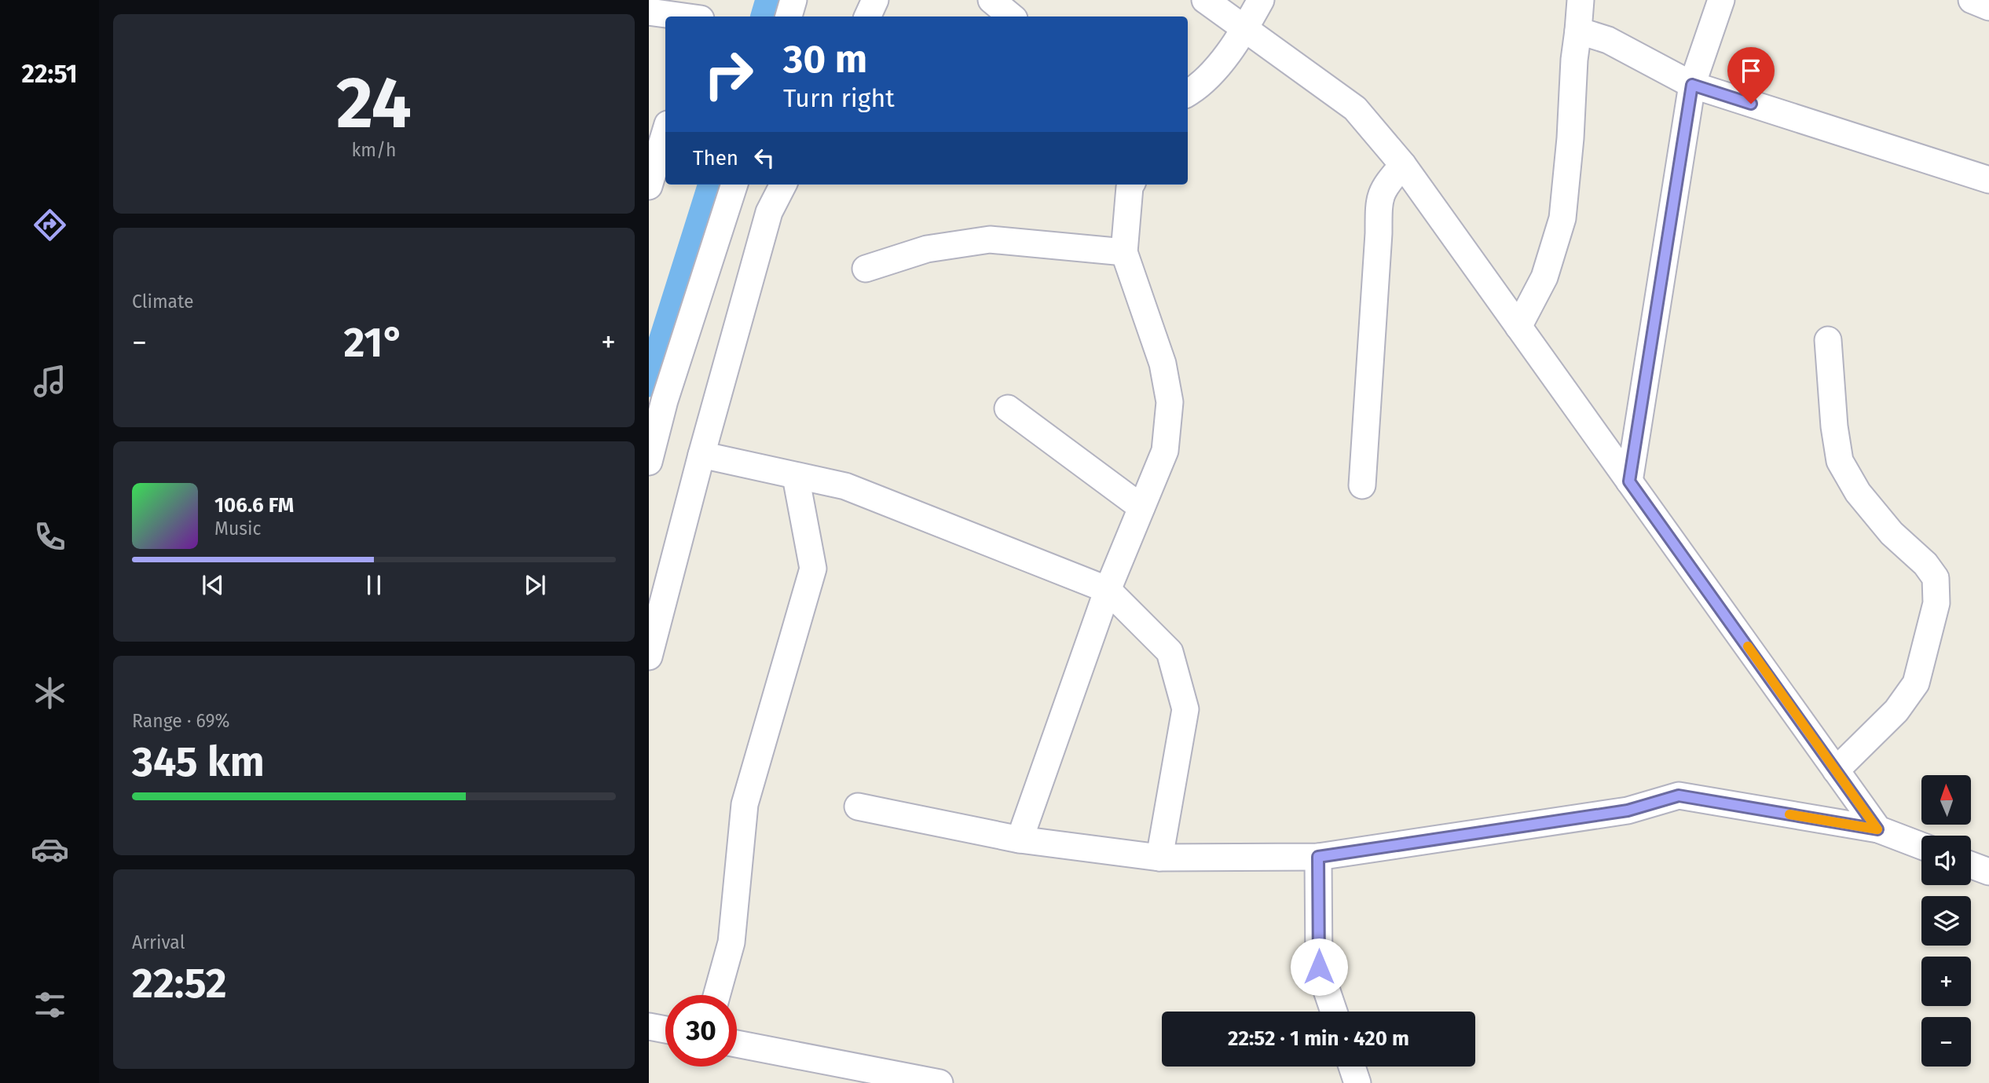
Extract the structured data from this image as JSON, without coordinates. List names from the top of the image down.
{
  "north": "top",
  "page": {
    "tabs": "22:51",
    "tile": [
      ["24", "km/h"],
      "Climate",
      ["Range · 69%", "345 km"],
      ["Arrival", "22:52"]
    ],
    "turn": ["30 m", "Turn right"],
    "then": "Then",
    "heat": ["−", "21°", "+"],
    "song": ["106.6 FM", "Music"],
    "map_buttons": ["+", "−"],
    "limit": "30",
    "trip": "22:52 · 1 min · 420 m"
  }
}
